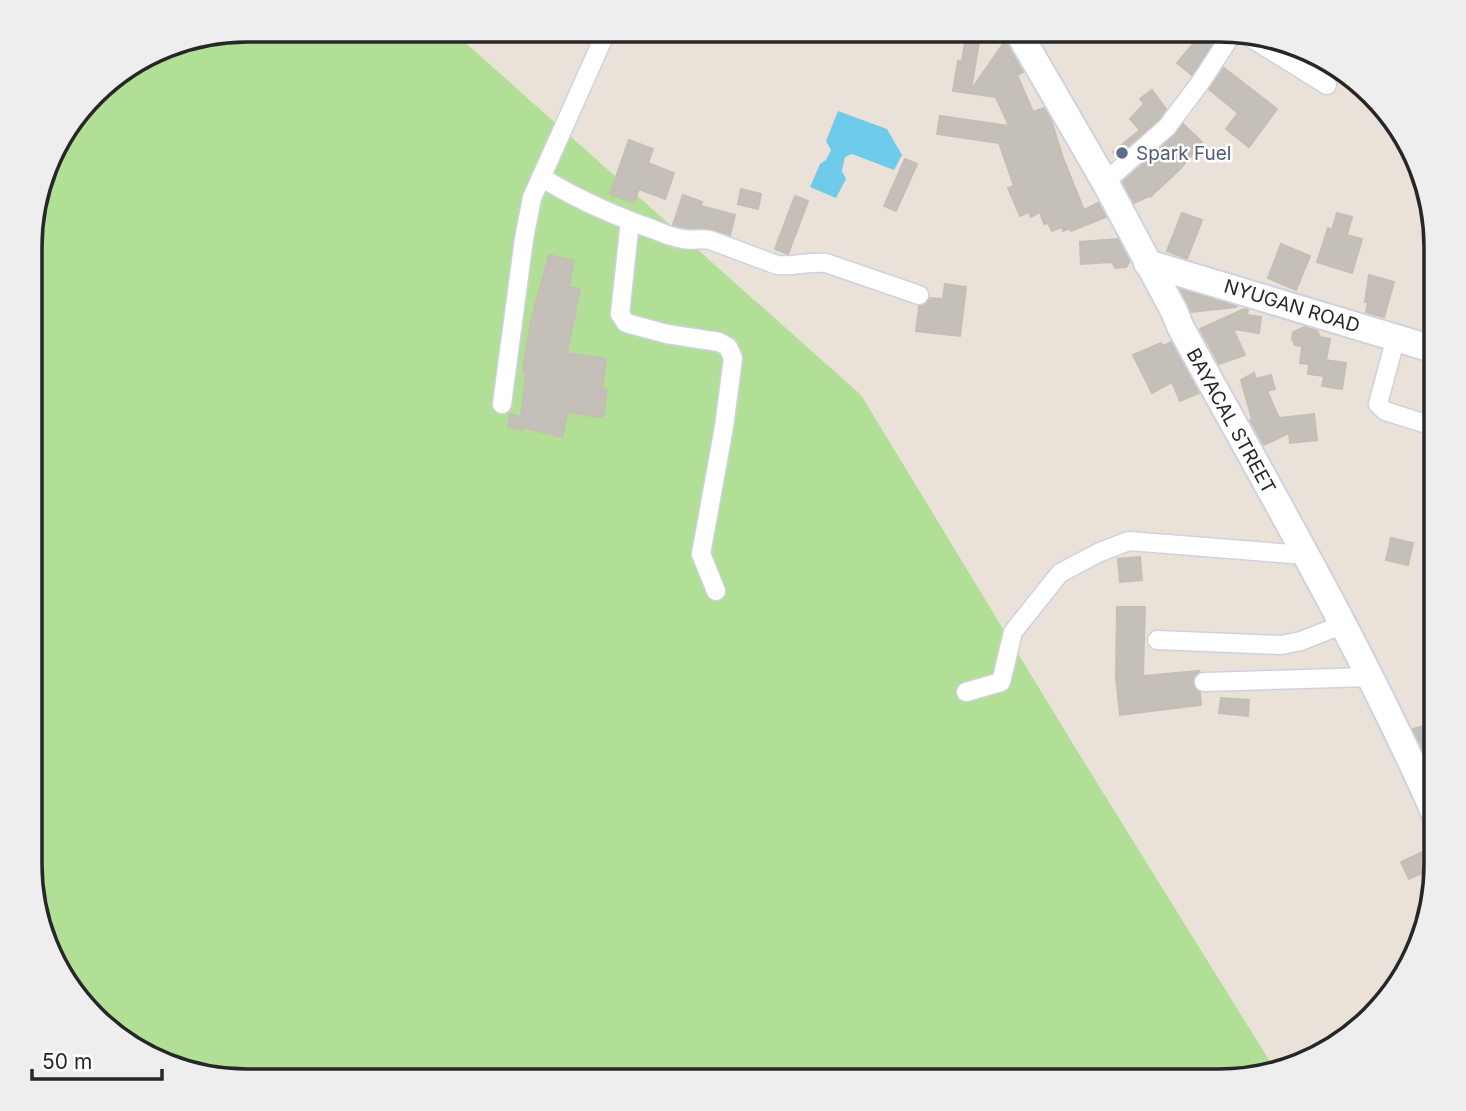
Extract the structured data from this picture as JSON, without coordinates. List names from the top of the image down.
{
  "streets": {
    "main road": ["NYUGAN ROAD", "BAYACAL STREET"]
  },
  "crossings": [
    ["NYUGAN ROAD", "BAYACAL STREET"]
  ],
  "places": ["Spark Fuel"],
  "scale_bar": "50 m"
}
